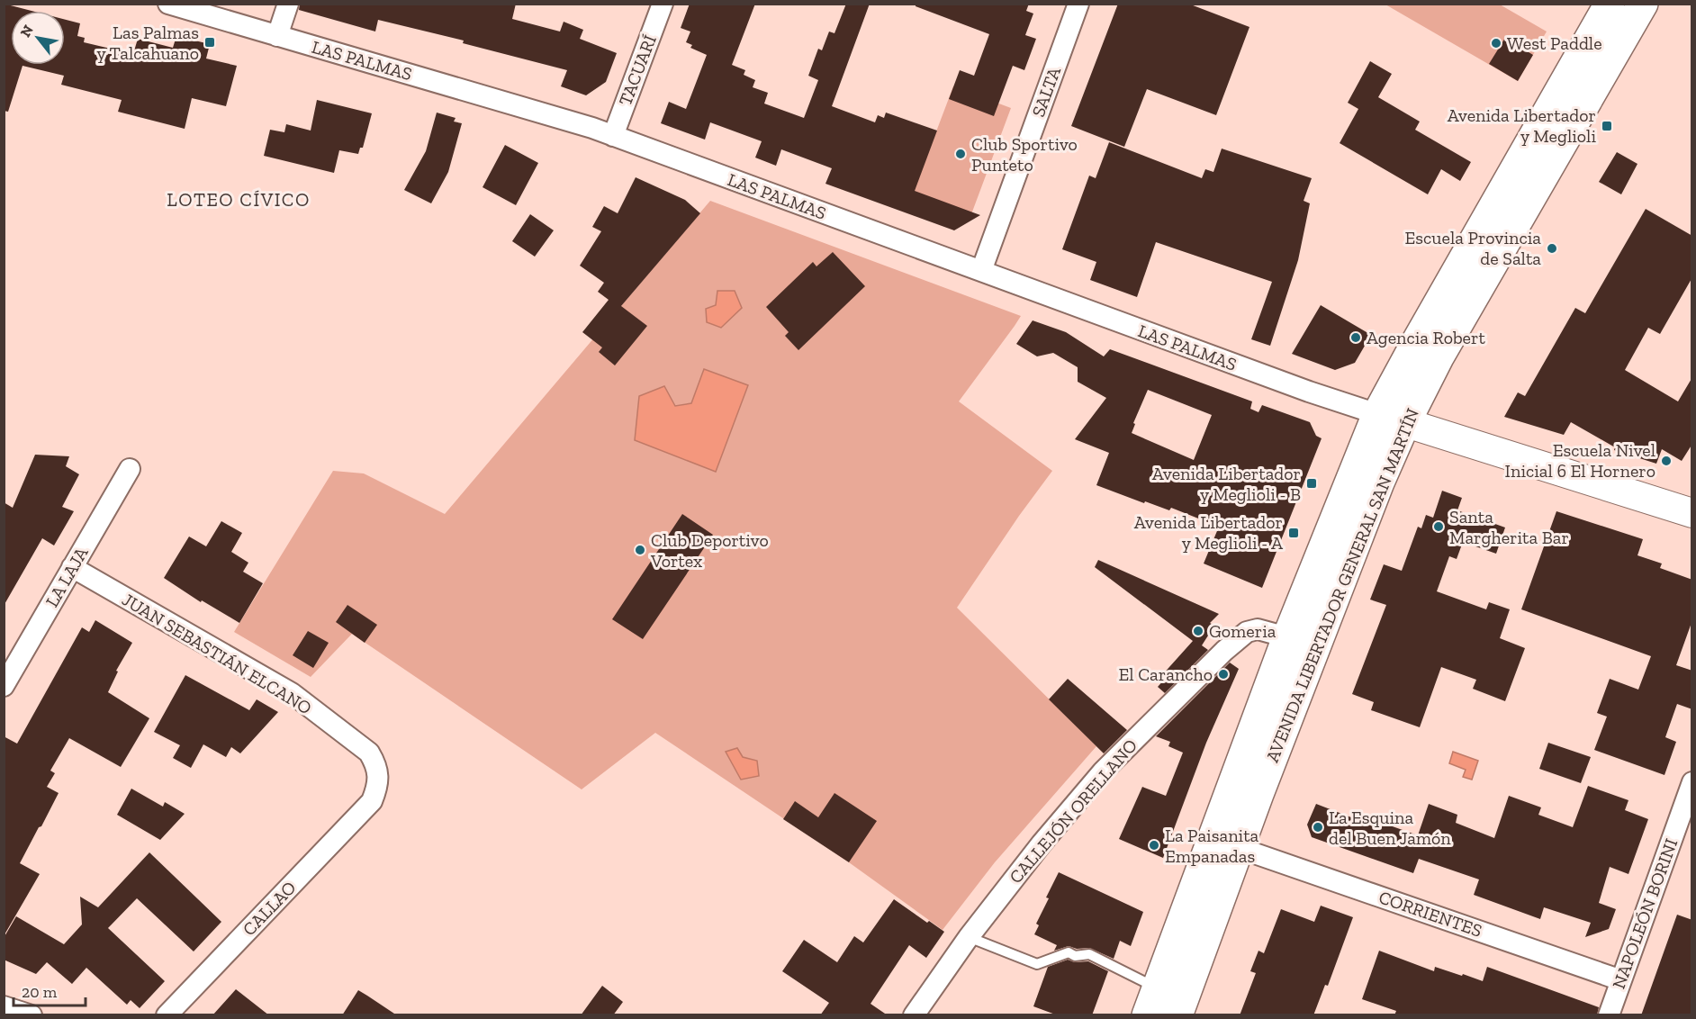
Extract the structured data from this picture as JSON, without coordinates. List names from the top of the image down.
{
  "streets": {
    "main road": ["AVENIDA LIBERTADOR GENERAL SAN MARTÍN"],
    "street": [
      "LAS PALMAS",
      "TACUARÍ",
      "SALTA",
      "LA LAJA",
      "JUAN SEBASTIÁN ELCANO",
      "CALLEJÓN ORELLANO",
      "CALLAO",
      "CORRIENTES",
      "NAPOLEÓN BORINI"
    ]
  },
  "crossings": [
    ["LAS PALMAS", "TACUARÍ"],
    ["LAS PALMAS", "SALTA"],
    ["LAS PALMAS", "AVENIDA LIBERTADOR GENERAL SAN MARTÍN"],
    ["LA LAJA", "JUAN SEBASTIÁN ELCANO"],
    ["AVENIDA LIBERTADOR GENERAL SAN MARTÍN", "CALLEJÓN ORELLANO"],
    ["AVENIDA LIBERTADOR GENERAL SAN MARTÍN", "CORRIENTES"],
    ["JUAN SEBASTIÁN ELCANO", "CALLAO"],
    ["CORRIENTES", "NAPOLEÓN BORINI"]
  ],
  "districts": ["LOTEO CÍVICO"],
  "places": {
    "transit": [
      "Las Palmas y Talcahuano",
      "Avenida Libertador y Meglioli",
      "Avenida Libertador y Meglioli - B",
      "Avenida Libertador y Meglioli - A"
    ],
    "other": [
      "West Paddle",
      "Club Sportivo Punteto",
      "Escuela Provincia de Salta",
      "Agencia Robert",
      "Escuela Nivel Inicial 6 El Hornero",
      "Santa Margherita Bar",
      "Club Deportivo Vortex",
      "Gomeria",
      "El Carancho",
      "La Esquina del Buen Jamón",
      "La Paisanita Empanadas"
    ]
  },
  "scale_bar": "20 m",
  "north": "top left"
}
